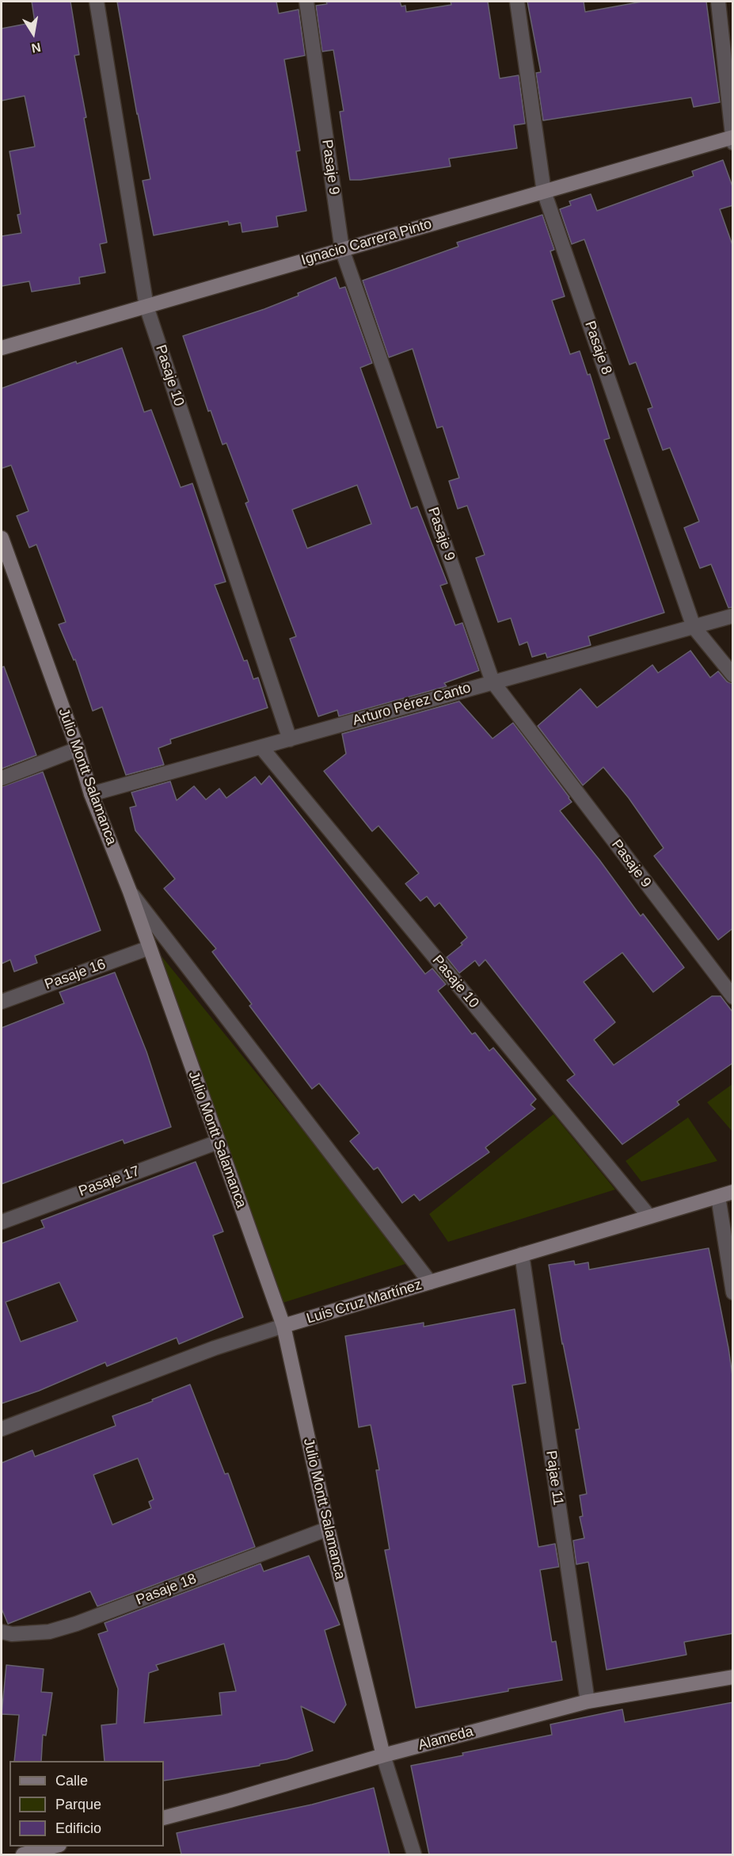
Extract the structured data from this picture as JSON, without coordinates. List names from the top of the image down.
{
  "streets": {
    "street": [
      "Pasaje 9",
      "Ignacio Carrera Pinto",
      "Pasaje 8",
      "Pasaje 10",
      "Arturo Pérez Canto",
      "Julio Montt Salamanca",
      "Pasaje 16",
      "Pasaje 17",
      "Luis Cruz Martínez",
      "Pajae 11",
      "Pasaje 18",
      "Alameda"
    ]
  },
  "crossings": [
    ["Pasaje 9", "Ignacio Carrera Pinto"],
    ["Pasaje 9", "Arturo Pérez Canto"],
    ["Ignacio Carrera Pinto", "Pasaje 8"],
    ["Ignacio Carrera Pinto", "Pasaje 10"],
    ["Pasaje 8", "Arturo Pérez Canto"],
    ["Pasaje 10", "Arturo Pérez Canto"],
    ["Pasaje 10", "Luis Cruz Martínez"],
    ["Arturo Pérez Canto", "Julio Montt Salamanca"],
    ["Julio Montt Salamanca", "Pasaje 16"],
    ["Julio Montt Salamanca", "Pasaje 17"],
    ["Julio Montt Salamanca", "Luis Cruz Martínez"],
    ["Julio Montt Salamanca", "Pasaje 18"],
    ["Julio Montt Salamanca", "Alameda"],
    ["Luis Cruz Martínez", "Pajae 11"],
    ["Pajae 11", "Alameda"]
  ],
  "legend": ["Calle", "Parque", "Edificio"],
  "north": "bottom"
}
